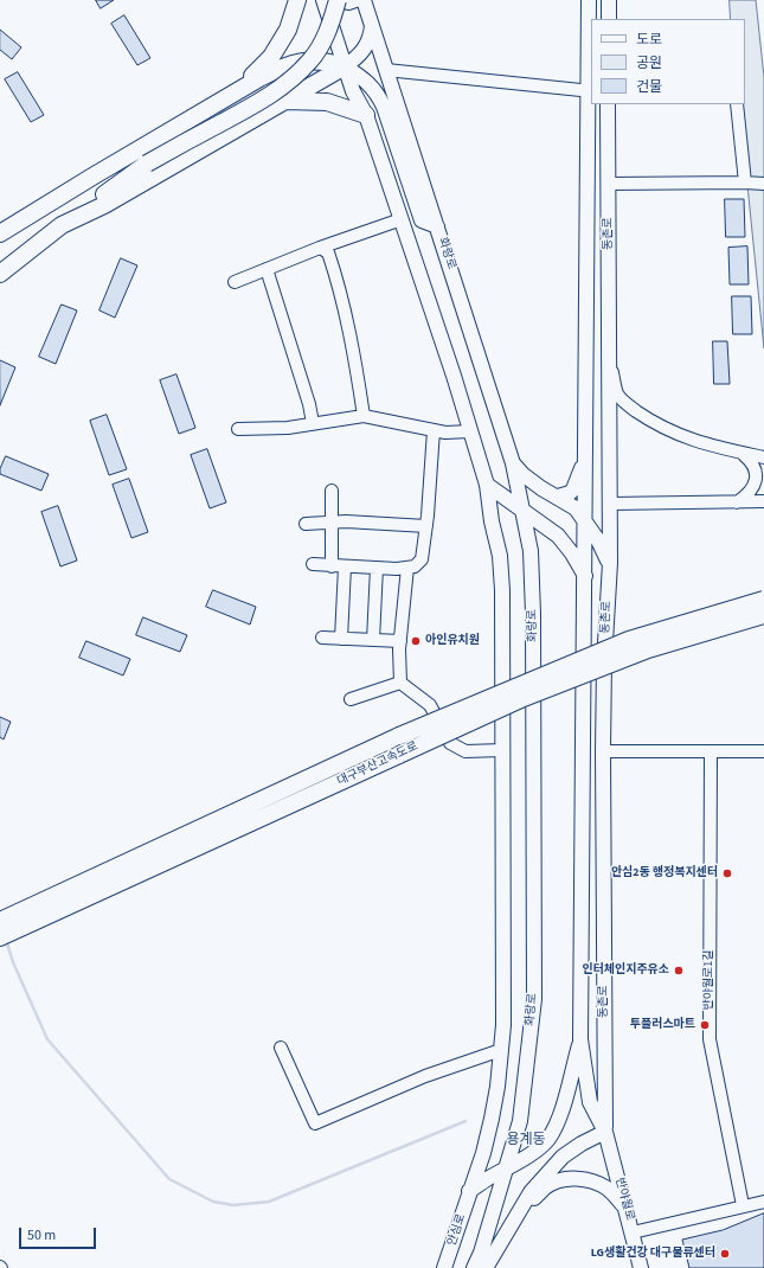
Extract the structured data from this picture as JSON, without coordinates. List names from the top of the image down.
{
  "streets": {
    "highway": ["대구부산고속도로"],
    "main road": [
      "동촌로",
      "화랑로",
      "반야월로",
      "안심로"
    ],
    "street": ["반야월로1길"]
  },
  "crossings": [
    ["동촌로", "반야월로"]
  ],
  "districts": ["용계동"],
  "places": [
    "아인유치원",
    "안심2동 행정복지센터",
    "인터체인지주유소",
    "투플러스마트",
    "LG생활건강 대구물류센터"
  ],
  "legend": ["도로", "공원", "건물"],
  "scale_bar": "50 m"
}
